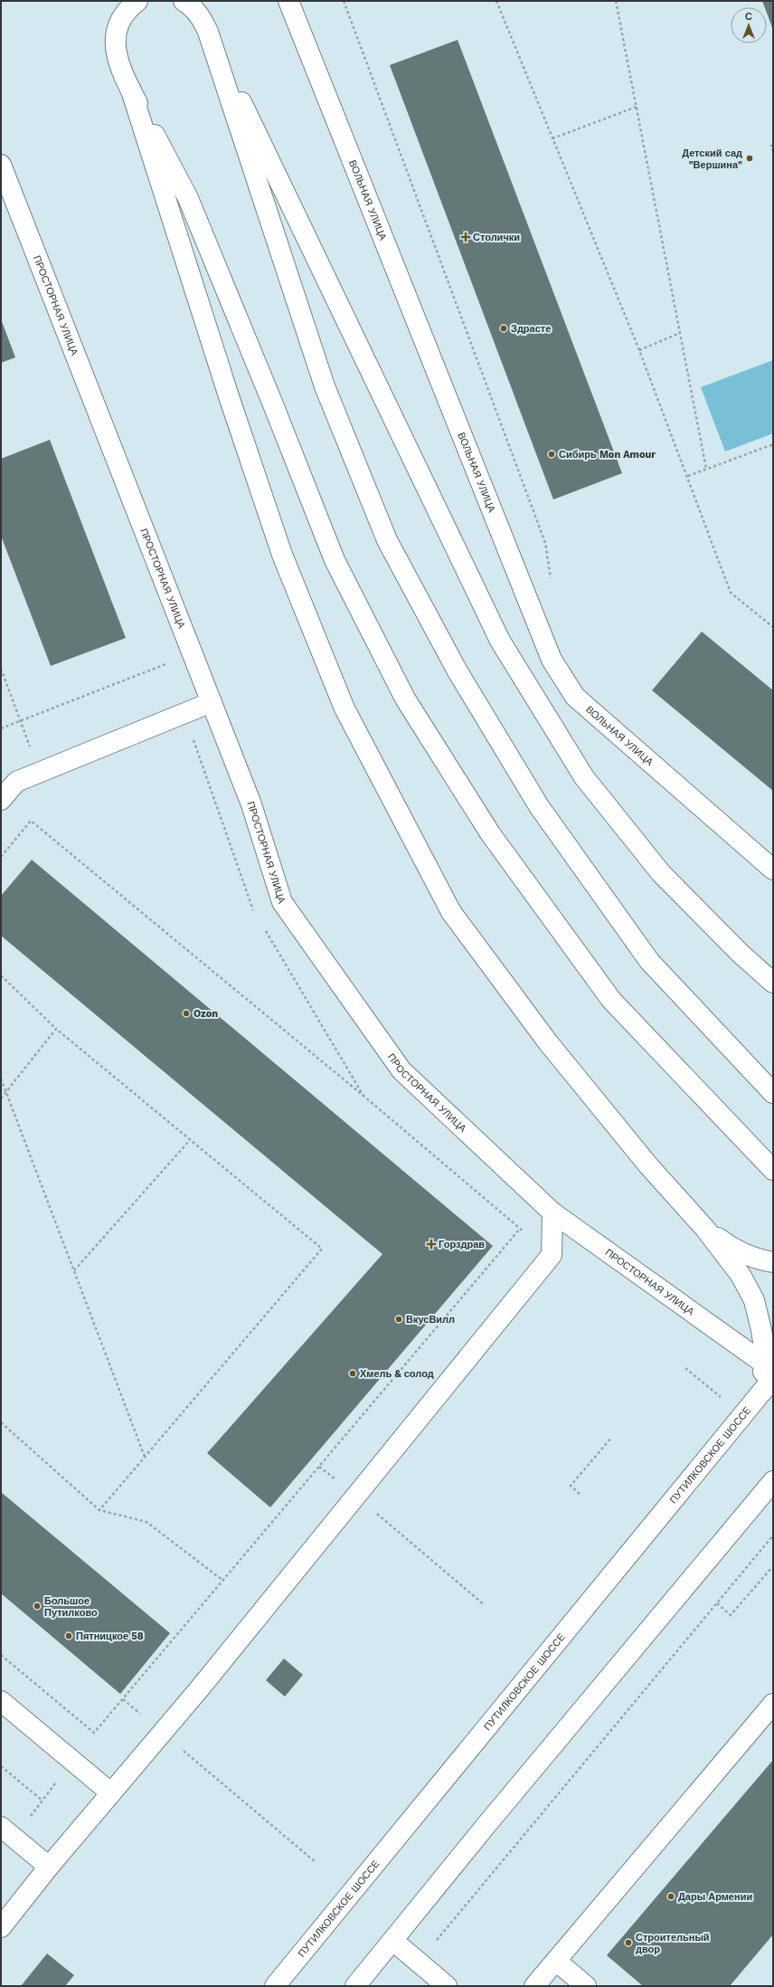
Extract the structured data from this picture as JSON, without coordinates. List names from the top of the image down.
{
  "streets": {
    "street": ["ВОЛЬНАЯ УЛИЦА", "ПРОСТОРНАЯ УЛИЦА", "ПУТИЛКОВСКОЕ ШОССЕ"]
  },
  "crossings": [
    ["ПРОСТОРНАЯ УЛИЦА", "ПУТИЛКОВСКОЕ ШОССЕ"]
  ],
  "places": {
    "other": [
      "Детский сад \"Вершина\"",
      "Здрасте",
      "Сибирь Mon Amour",
      "Ozon",
      "ВкусВилл",
      "Хмель & солод",
      "Большое Путилково",
      "Пятницкое 58",
      "Дары Армении",
      "Строительный двор"
    ],
    "health": ["Столички", "Горздрав"]
  },
  "north": "top"
}
